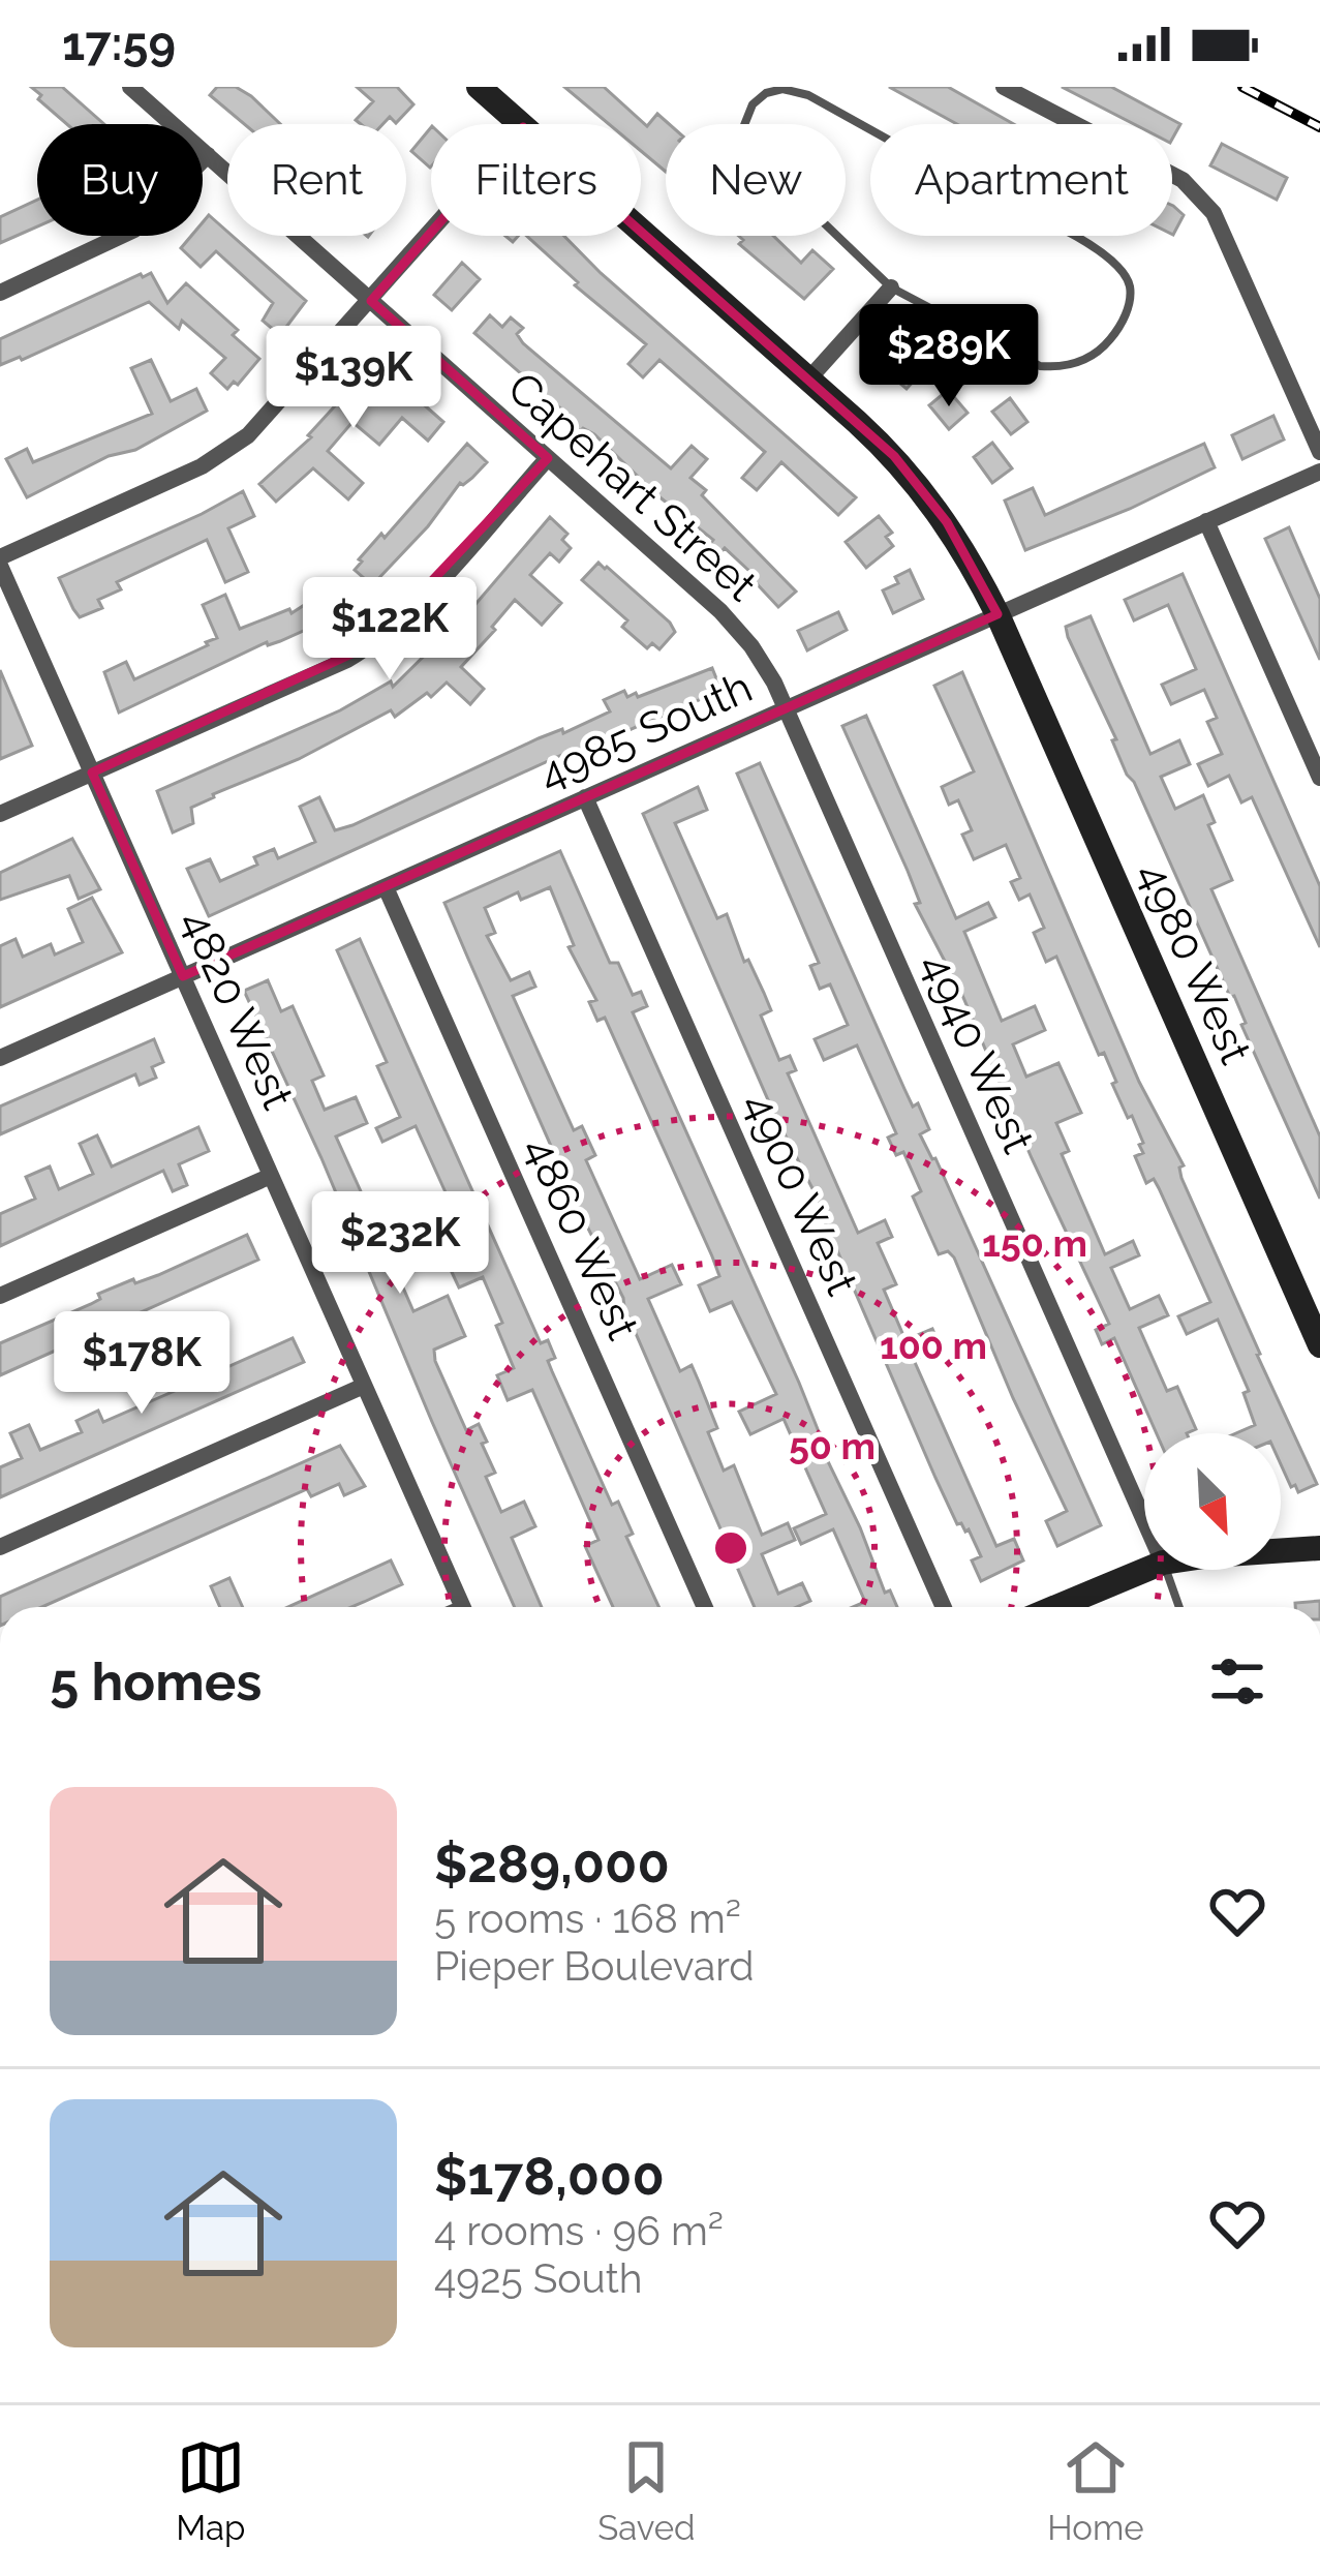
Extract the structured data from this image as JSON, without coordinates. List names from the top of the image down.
{
  "streets": {
    "street": [
      "Capehart Street",
      "4985 South",
      "4980 West",
      "4820 West",
      "4940 West",
      "4900 West",
      "4860 West"
    ]
  },
  "crossings": [
    ["Capehart Street", "4985 South"],
    ["Capehart Street", "4940 West"],
    ["4985 South", "4980 West"],
    ["4985 South", "4820 West"],
    ["4985 South", "4940 West"],
    ["4985 South", "4900 West"],
    ["4985 South", "4860 West"]
  ],
  "north": "bottom right",
  "page": {
    "status": "17:59",
    "chip": [
      "Buy",
      "Rent",
      "Filters",
      "New",
      "Apartment"
    ],
    "price": [
      "$289K",
      "$139K",
      "$122K",
      "$232K",
      "$178K"
    ],
    "heading": "5 homes",
    "list": [
      {
        "name": "$289,000",
        "note": "5 rooms · 168 m² · Pieper Boulevard"
      },
      {
        "name": "$178,000",
        "note": "4 rooms · 96 m² · 4925 South"
      }
    ],
    "tabs": ["Map", "Saved", "Home"]
  },
  "rings": ["150 m", "100 m", "50 m"]
}
